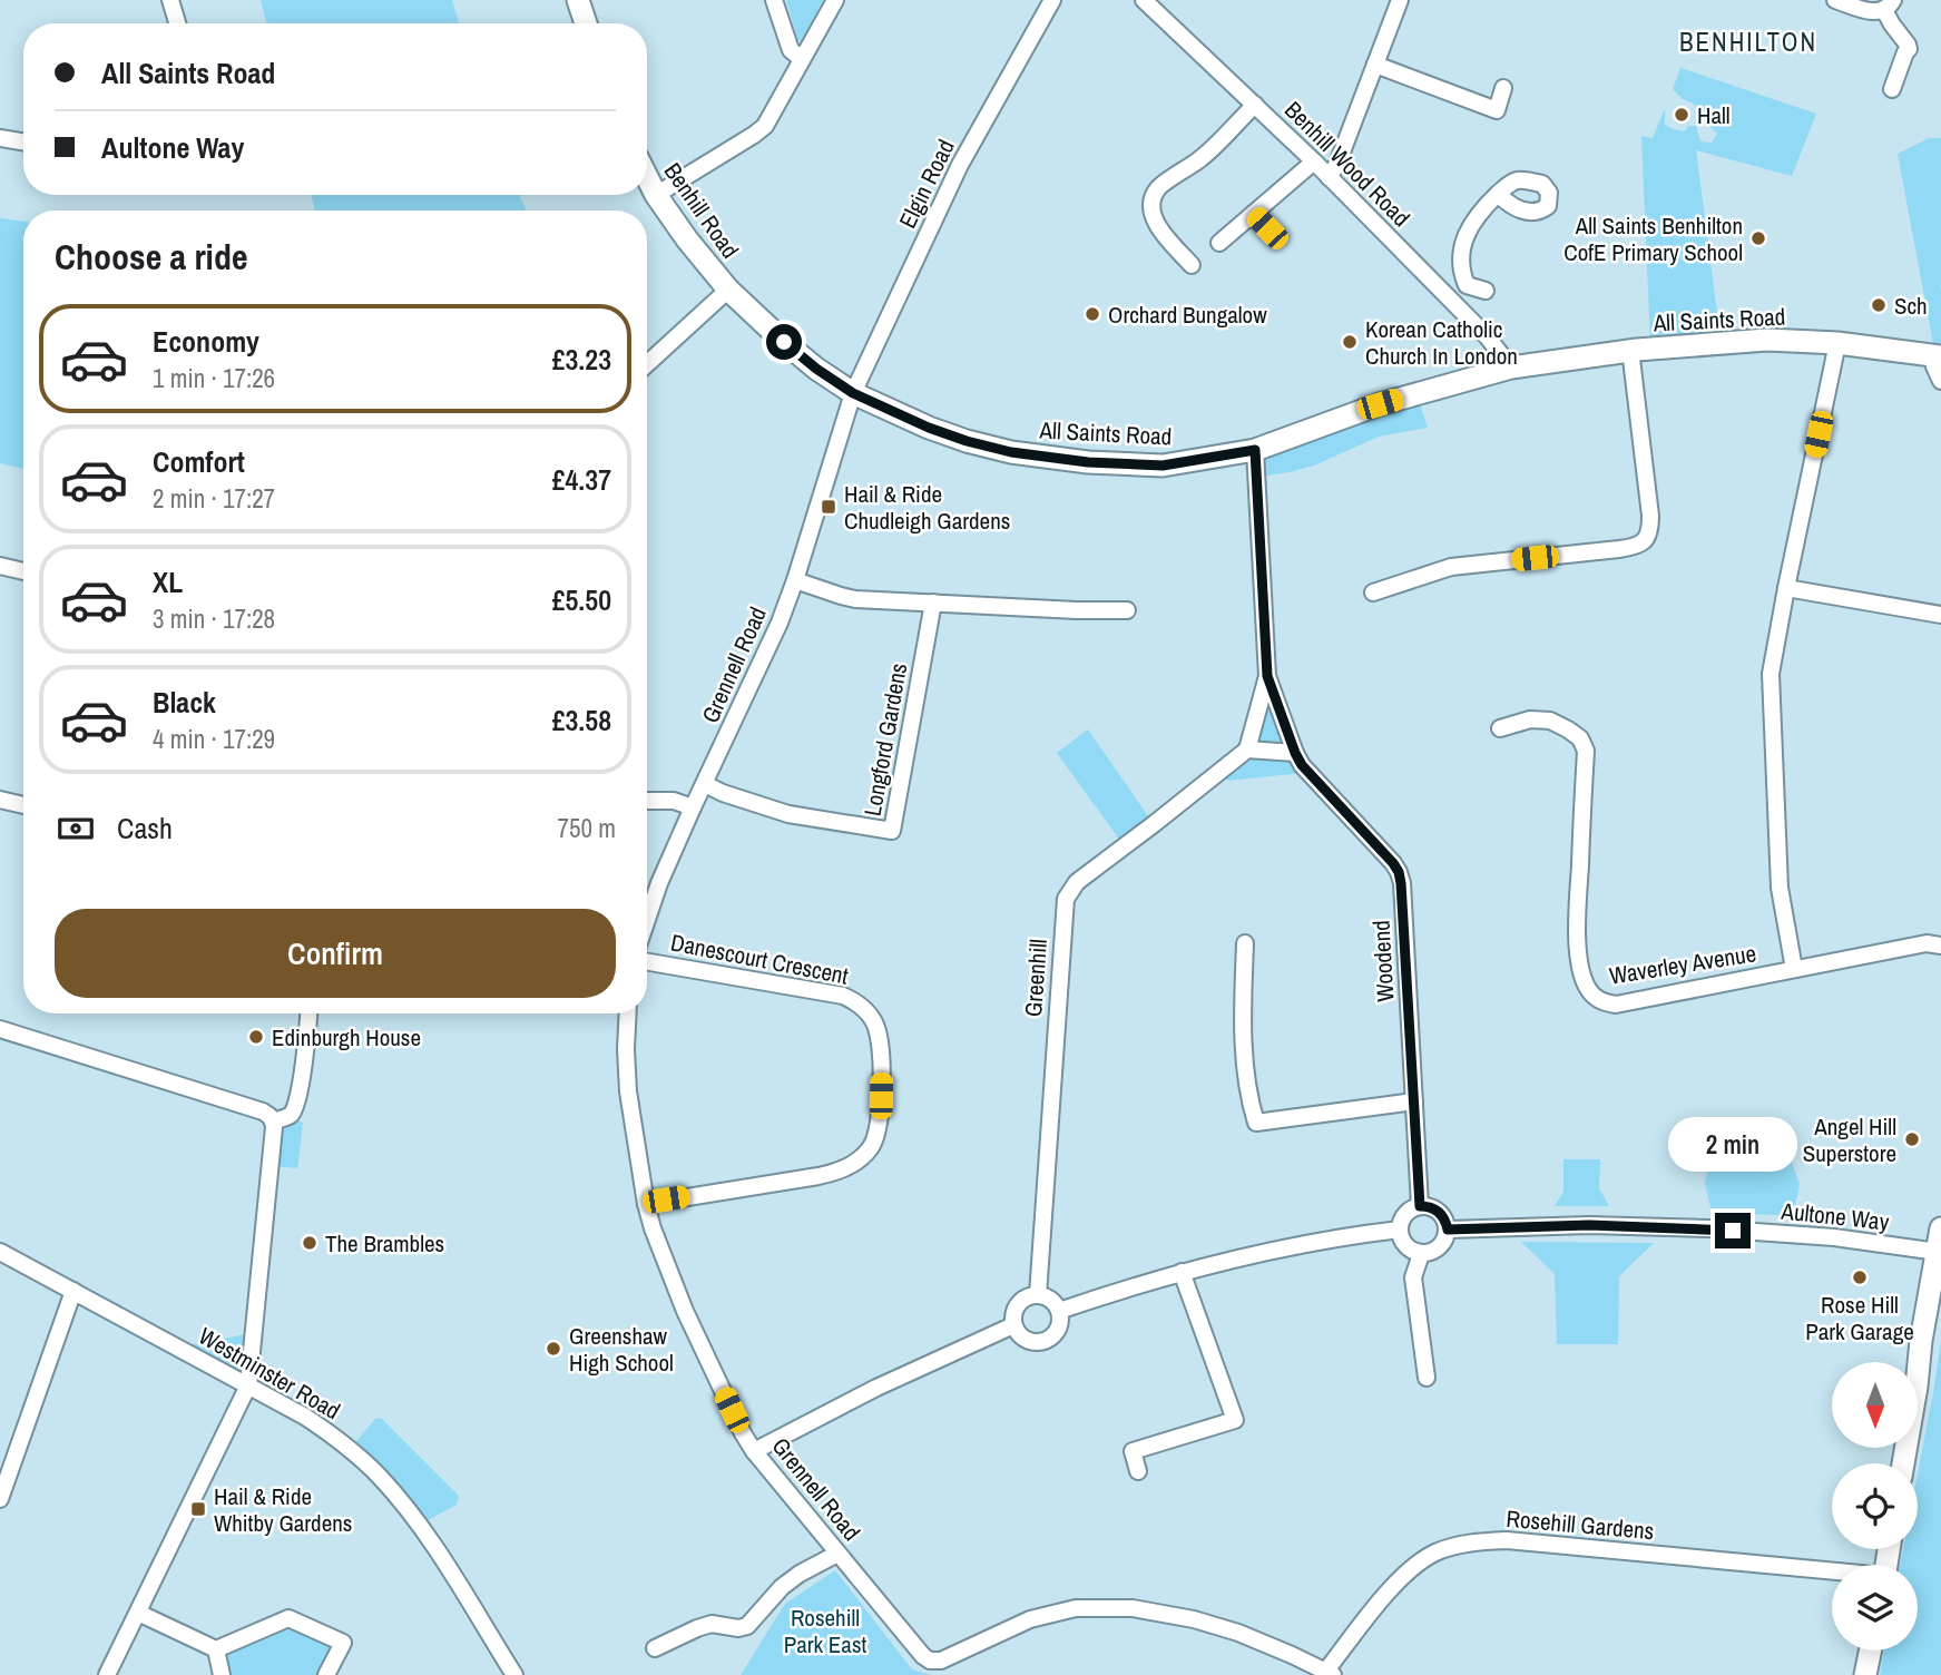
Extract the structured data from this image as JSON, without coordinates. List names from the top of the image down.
{
  "streets": {
    "street": [
      "Benhill Wood Road",
      "Elgin Road",
      "Benhill Road",
      "All Saints Road",
      "Grennell Road",
      "Longford Gardens",
      "Danescourt Crescent",
      "Woodend",
      "Waverley Avenue",
      "Greenhill",
      "Aultone Way",
      "Westminster Road",
      "Rosehill Gardens"
    ]
  },
  "crossings": [
    ["Benhill Wood Road", "All Saints Road"],
    ["Elgin Road", "All Saints Road"],
    ["Elgin Road", "Grennell Road"],
    ["Benhill Road", "All Saints Road"],
    ["All Saints Road", "Grennell Road"],
    ["All Saints Road", "Woodend"],
    ["Grennell Road", "Longford Gardens"],
    ["Grennell Road", "Danescourt Crescent"],
    ["Grennell Road", "Rosehill Gardens"],
    ["Woodend", "Greenhill"],
    ["Woodend", "Aultone Way"]
  ],
  "districts": ["BENHILTON"],
  "parks": ["Rosehill Park East"],
  "places": {
    "other": [
      "Hall",
      "All Saints Benhilton CofE Primary School",
      "Sch",
      "Orchard Bungalow",
      "Korean Catholic Church In London",
      "Edinburgh House",
      "Angel Hill Superstore",
      "The Brambles",
      "Rose Hill Park Garage",
      "Greenshaw High School"
    ],
    "transit": ["Hail & Ride Chudleigh Gardens", "Hail & Ride Whitby Gardens"]
  },
  "north": "bottom",
  "page": {
    "banner": ["All Saints Road", "Aultone Way"],
    "heading": "Choose a ride",
    "list": [
      {
        "name": "Economy",
        "note": "1 min · 17:26",
        "value": "£3.23"
      },
      {
        "name": "Comfort",
        "note": "2 min · 17:27",
        "value": "£4.37"
      },
      {
        "name": "XL",
        "note": "3 min · 17:28",
        "value": "£5.50"
      },
      {
        "name": "Black",
        "note": "4 min · 17:29",
        "value": "£3.58"
      }
    ],
    "pay": ["Cash", "750 m"],
    "buttons": "Confirm",
    "bubble": "2 min"
  }
}
